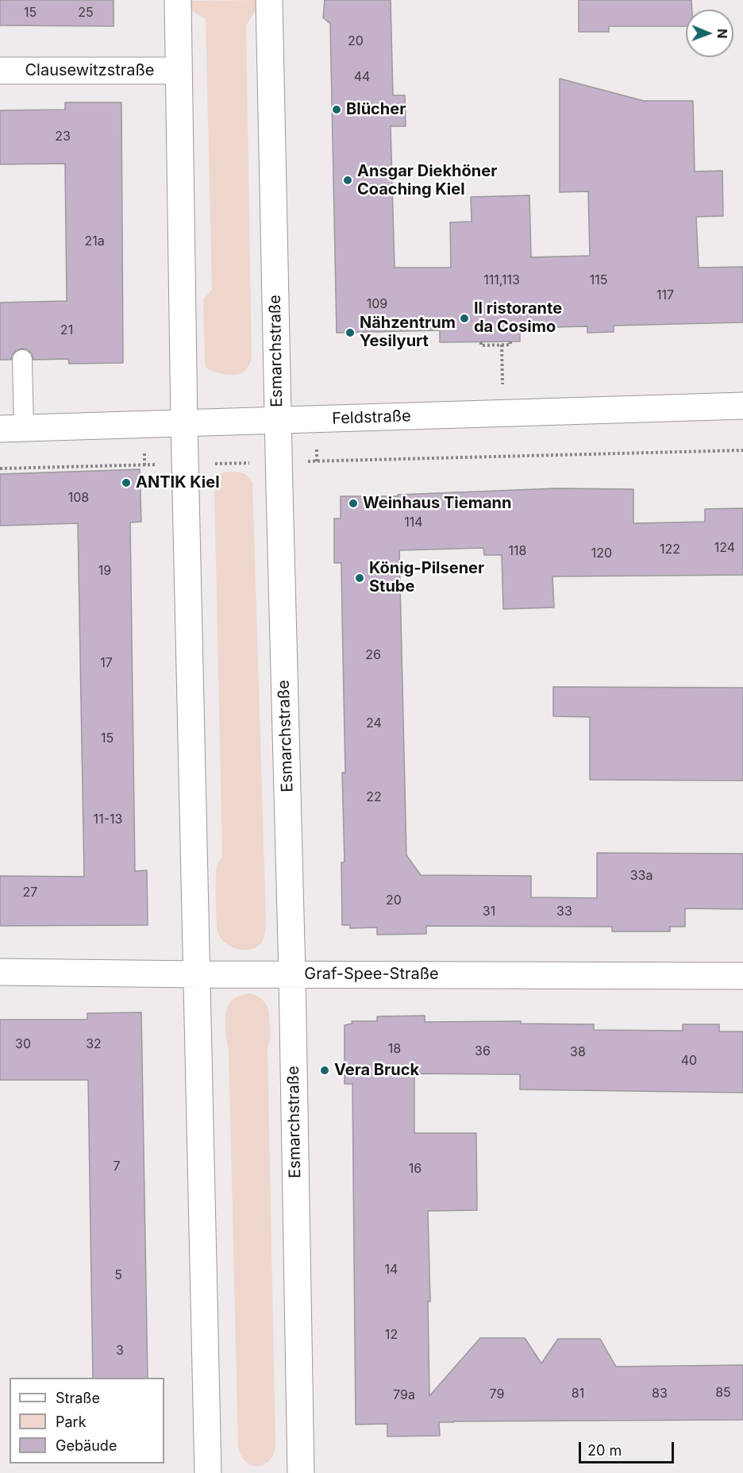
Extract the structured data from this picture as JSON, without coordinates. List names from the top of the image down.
{
  "streets": {
    "street": [
      "Clausewitzstraße",
      "Esmarchstraße",
      "Feldstraße",
      "Graf-Spee-Straße"
    ]
  },
  "crossings": [
    ["Esmarchstraße", "Feldstraße"],
    ["Esmarchstraße", "Graf-Spee-Straße"]
  ],
  "places": [
    "Blücher",
    "Ansgar Diekhöner Coaching Kiel",
    "Il ristorante da Cosimo",
    "Nähzentrum Yesilyurt",
    "ANTIK Kiel",
    "Weinhaus Tiemann",
    "König-Pilsener Stube",
    "Vera Bruck"
  ],
  "house_numbers": [
    "15",
    "25",
    "20",
    "44",
    "23",
    "21a",
    "111,113",
    "115",
    "117",
    "109",
    "21",
    "108",
    "114",
    "124",
    "122",
    "118",
    "120",
    "19",
    "26",
    "17",
    "24",
    "15",
    "22",
    "11-13",
    "33a",
    "27",
    "20",
    "31",
    "33",
    "30",
    "32",
    "18",
    "36",
    "38",
    "40",
    "7",
    "16",
    "14",
    "5",
    "12",
    "3",
    "85",
    "81",
    "83",
    "79",
    "79a"
  ],
  "legend": ["Straße", "Park", "Gebäude"],
  "scale_bar": "20 m",
  "north": "right"
}
